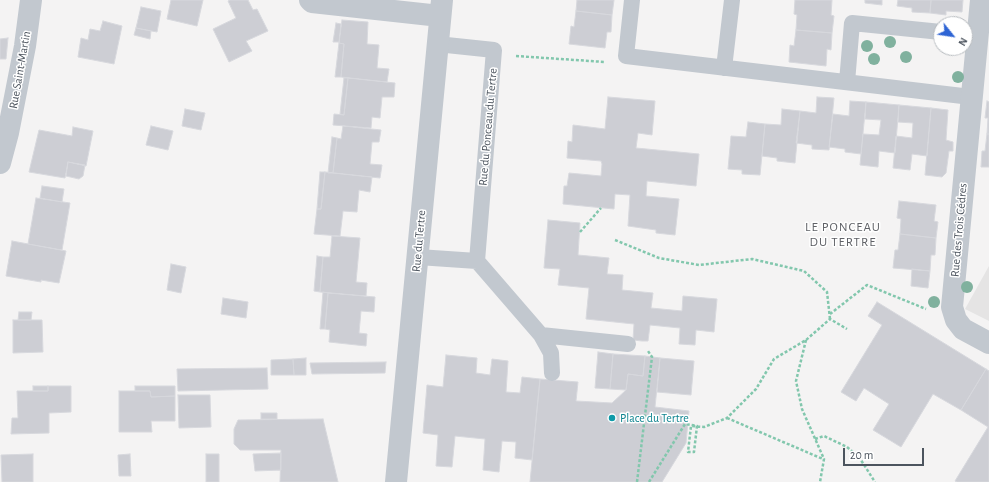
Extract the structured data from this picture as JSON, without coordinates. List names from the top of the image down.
{
  "streets": {
    "street": ["Rue Saint-Martin", "Rue des Trois Cédres", "Rue du Tertre"],
    "lane": ["Rue du Ponceau du Tertre"]
  },
  "crossings": [
    ["Rue du Ponceau du Tertre", "Rue du Tertre"]
  ],
  "districts": ["LE PONCEAU DU TERTRE"],
  "places": ["Place du Tertre"],
  "scale_bar": "20 m",
  "north": "bottom right"
}
